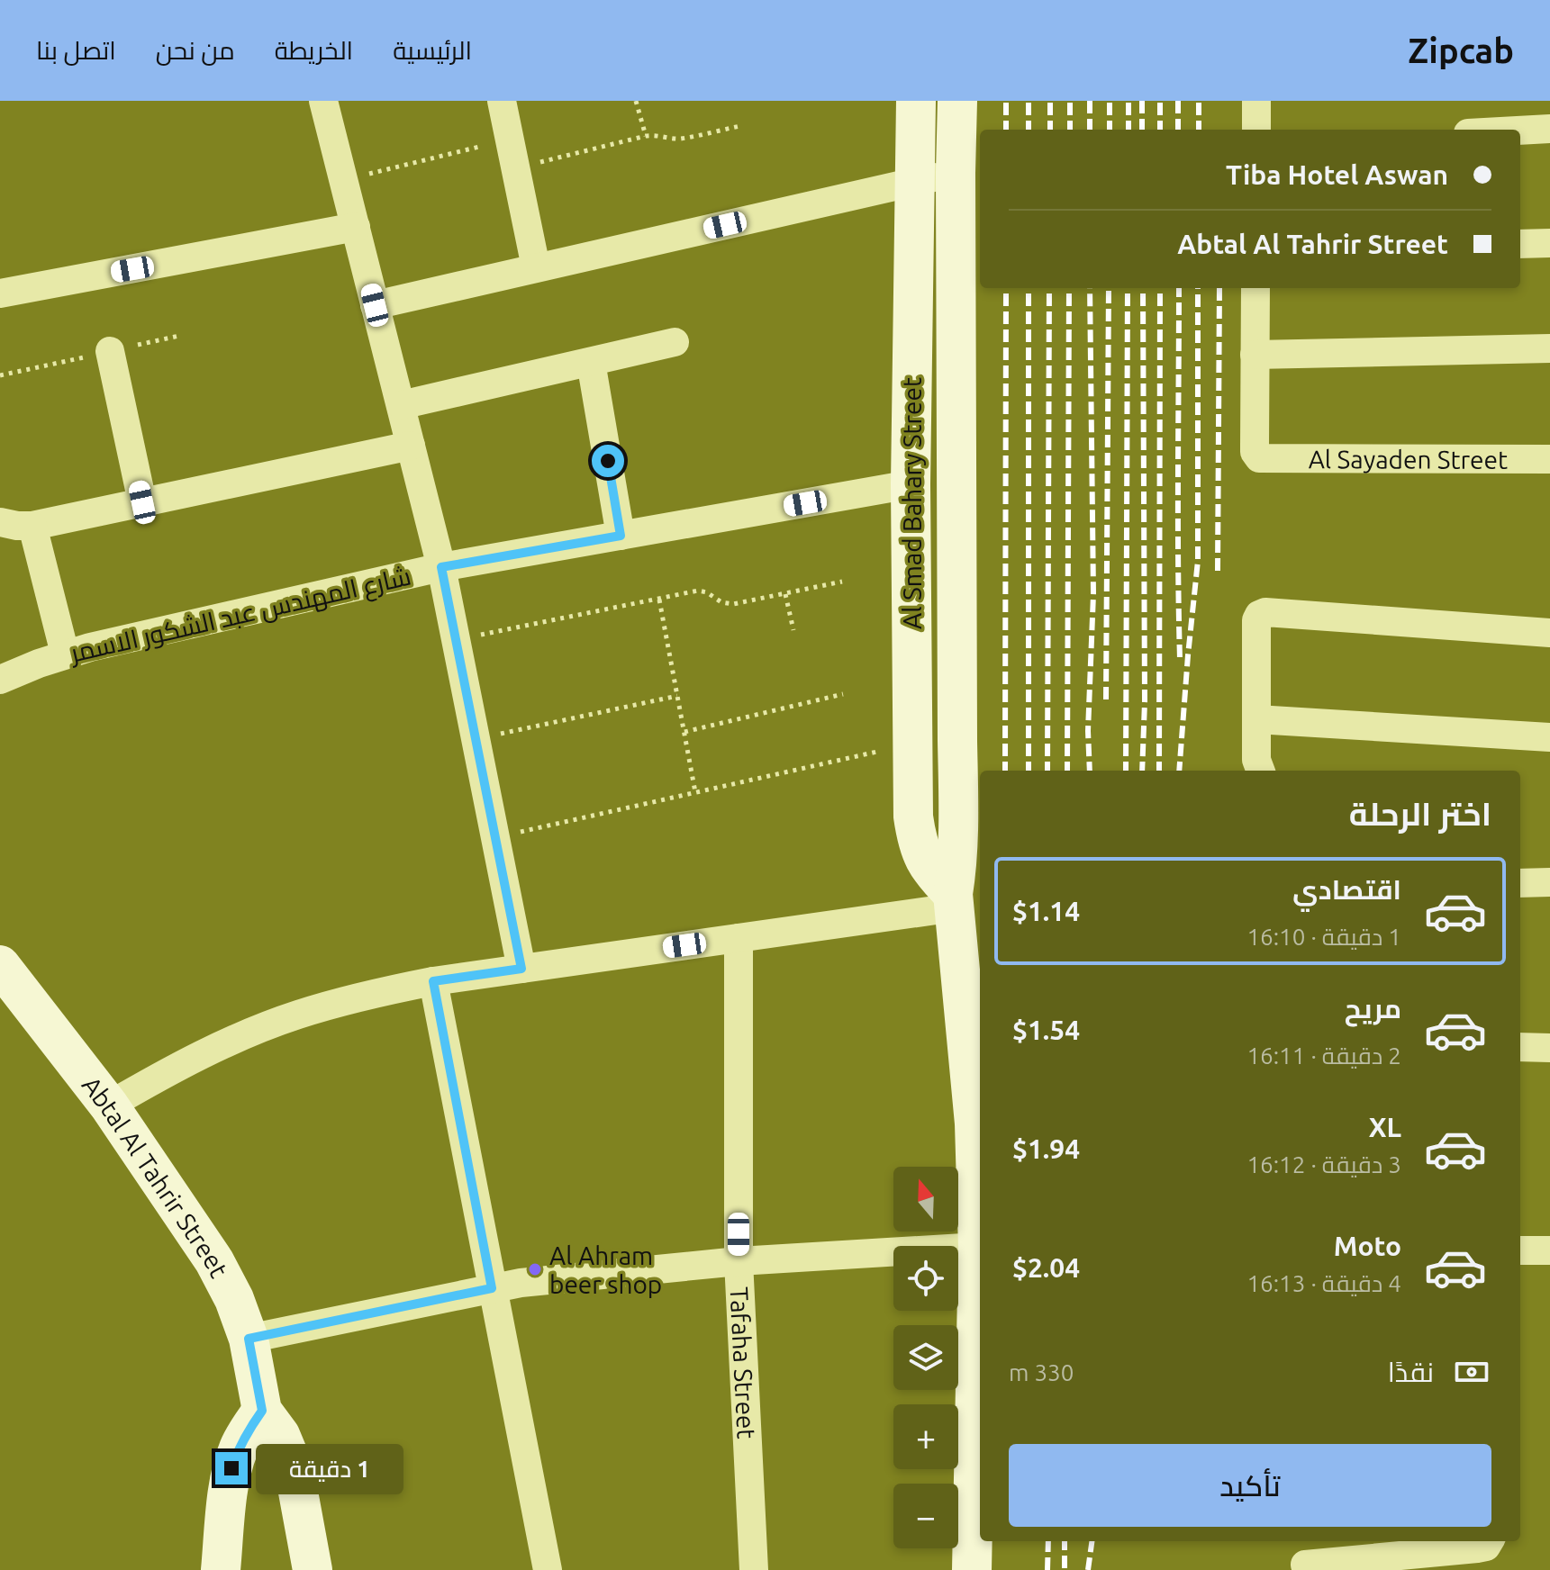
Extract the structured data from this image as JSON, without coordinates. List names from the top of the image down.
{
  "streets": {
    "street": [
      "Al Sayaden Street",
      "Al Smad Bahary Street",
      "شارع المهندس عبد الشكور الاسمر",
      "Abtal Al Tahrir Street",
      "Tafaha Street"
    ]
  },
  "crossings": [
    ["Al Smad Bahary Street", "شارع المهندس عبد الشكور الاسمر"]
  ],
  "places": ["Al Ahram beer shop"],
  "north": "top",
  "page": {
    "header": "Zipcab",
    "nav": [
      "الرئيسية",
      "الخريطة",
      "من نحن",
      "اتصل بنا"
    ],
    "banner": ["Tiba Hotel Aswan", "Abtal Al Tahrir Street"],
    "heading": "اختر الرحلة",
    "list": [
      {
        "name": "اقتصادي",
        "note": "1 دقيقة · 16:10",
        "value": "$1.14"
      },
      {
        "name": "مريح",
        "note": "2 دقيقة · 16:11",
        "value": "$1.54"
      },
      {
        "name": "XL",
        "note": "3 دقيقة · 16:12",
        "value": "$1.94"
      },
      {
        "name": "Moto",
        "note": "4 دقيقة · 16:13",
        "value": "$2.04"
      }
    ],
    "map_buttons": ["+", "−"],
    "pay": ["نقدًا", "330 m"],
    "buttons": "تأكيد",
    "bubble": "1 دقيقة"
  }
}
